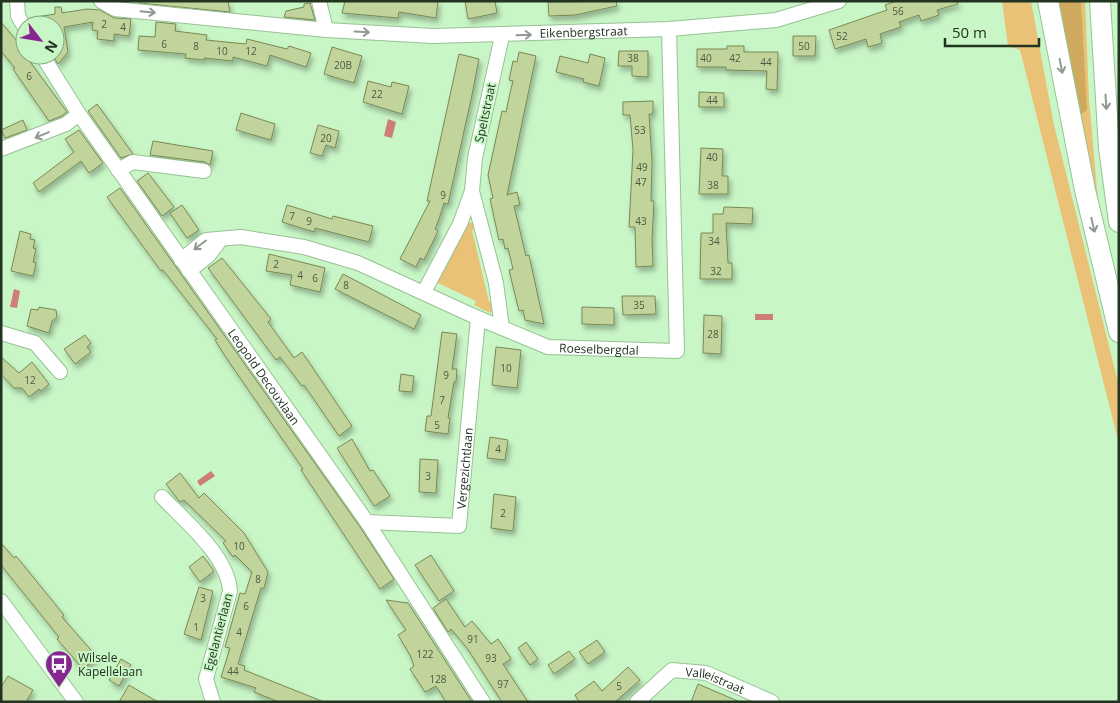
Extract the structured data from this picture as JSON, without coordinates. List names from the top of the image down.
{
  "streets": {
    "street": [
      "Eikenbergstraat",
      "Speltstraat",
      "Roeselbergdal",
      "Leopold Decouxlaan",
      "Vergezichtlaan",
      "Egelantierlaan",
      "Valleistraat"
    ]
  },
  "crossings": [
    ["Eikenbergstraat", "Speltstraat"],
    ["Eikenbergstraat", "Roeselbergdal"],
    ["Speltstraat", "Roeselbergdal"],
    ["Roeselbergdal", "Leopold Decouxlaan"],
    ["Roeselbergdal", "Vergezichtlaan"],
    ["Leopold Decouxlaan", "Vergezichtlaan"]
  ],
  "one_way": ["Eikenbergstraat"],
  "places": {
    "bus stop": ["Wilsele Kapellelaan"]
  },
  "house_numbers": [
    "56",
    "2",
    "4",
    "52",
    "6",
    "8",
    "50",
    "10",
    "12",
    "38",
    "40",
    "42",
    "44",
    "20B",
    "6",
    "22",
    "44",
    "53",
    "20",
    "40",
    "49",
    "47",
    "38",
    "9",
    "7",
    "9",
    "43",
    "34",
    "2",
    "32",
    "4",
    "6",
    "8",
    "35",
    "28",
    "10",
    "9",
    "12",
    "7",
    "5",
    "4",
    "3",
    "2",
    "10",
    "8",
    "3",
    "6",
    "1",
    "4",
    "91",
    "122",
    "93",
    "44",
    "128",
    "97",
    "5"
  ],
  "scale_bar": "50 m",
  "north": "bottom right"
}
